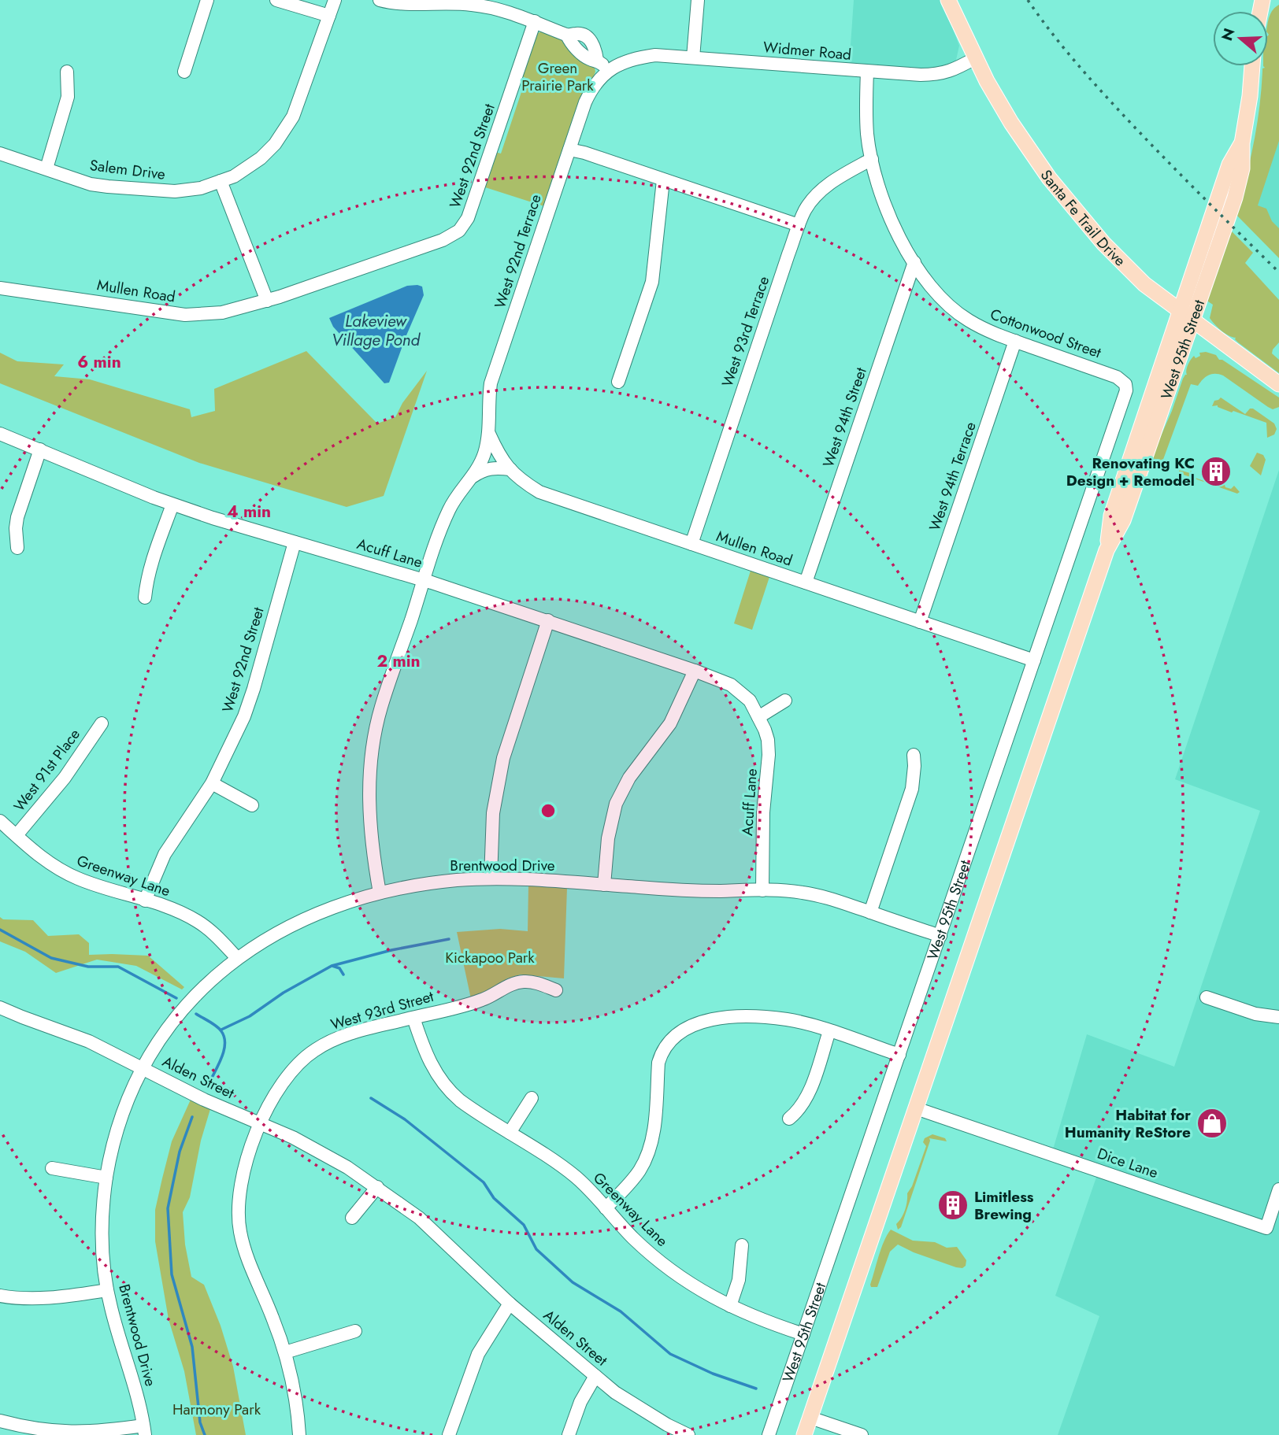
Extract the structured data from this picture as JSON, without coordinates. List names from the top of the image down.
{
  "streets": {
    "main road": ["Santa Fe Trail Drive", "West 95th Street"],
    "street": [
      "Widmer Road",
      "West 92nd Street",
      "Salem Drive",
      "West 92nd Terrace",
      "Mullen Road",
      "West 93rd Terrace",
      "Cottonwood Street",
      "West 94th Street",
      "West 94th Terrace",
      "Acuff Lane",
      "West 91st Place",
      "Brentwood Drive",
      "Greenway Lane",
      "West 93rd Street",
      "Alden Street",
      "Dice Lane"
    ]
  },
  "crossings": [
    ["Widmer Road", "Santa Fe Trail Drive"],
    ["Widmer Road", "West 92nd Terrace"],
    ["Widmer Road", "Cottonwood Street"],
    ["West 92nd Street", "Mullen Road"],
    ["West 92nd Street", "Acuff Lane"],
    ["West 92nd Street", "Greenway Lane"],
    ["Santa Fe Trail Drive", "West 95th Street"],
    ["West 92nd Terrace", "Mullen Road"],
    ["West 92nd Terrace", "Acuff Lane"],
    ["West 92nd Terrace", "Brentwood Drive"],
    ["Mullen Road", "West 93rd Terrace"],
    ["Mullen Road", "West 95th Street"],
    ["Mullen Road", "West 94th Street"],
    ["Mullen Road", "West 94th Terrace"],
    ["West 93rd Terrace", "Cottonwood Street"],
    ["Cottonwood Street", "West 95th Street"],
    ["Cottonwood Street", "West 94th Street"],
    ["Cottonwood Street", "West 94th Terrace"],
    ["West 95th Street", "Brentwood Drive"],
    ["West 95th Street", "Greenway Lane"],
    ["West 95th Street", "Dice Lane"],
    ["Acuff Lane", "Brentwood Drive"],
    ["West 91st Place", "Greenway Lane"],
    ["Brentwood Drive", "Greenway Lane"],
    ["Brentwood Drive", "Alden Street"],
    ["Greenway Lane", "West 93rd Street"],
    ["West 93rd Street", "Alden Street"]
  ],
  "water": ["Lakeview Village Pond"],
  "parks": ["Green Prairie Park", "Kickapoo Park", "Harmony Park"],
  "places": {
    "building": ["Renovating KC Design + Remodel", "Limitless Brewing"],
    "shop": ["Habitat for Humanity ReStore"]
  },
  "north": "left",
  "rings": ["6 min", "4 min", "2 min"]
}
